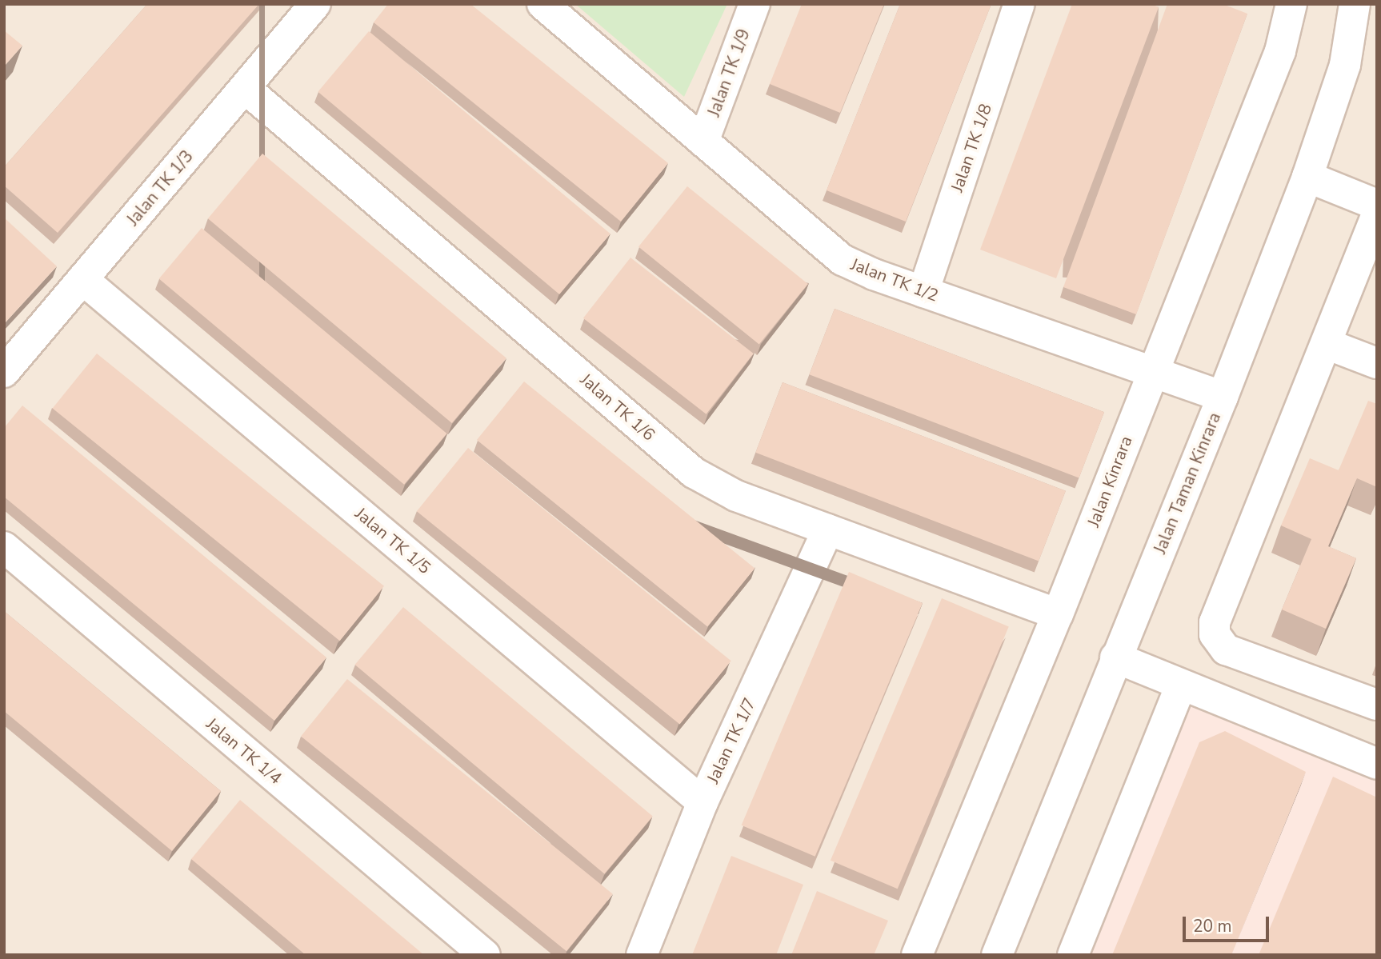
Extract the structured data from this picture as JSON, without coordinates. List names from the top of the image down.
{
  "streets": {
    "street": [
      "Jalan TK 1/9",
      "Jalan TK 1/8",
      "Jalan TK 1/3",
      "Jalan TK 1/2",
      "Jalan TK 1/6",
      "Jalan Kinrara",
      "Jalan Taman Kinrara",
      "Jalan TK 1/5",
      "Jalan TK 1/7",
      "Jalan TK 1/4"
    ]
  },
  "crossings": [
    ["Jalan TK 1/9", "Jalan TK 1/2"],
    ["Jalan TK 1/8", "Jalan TK 1/2"],
    ["Jalan TK 1/3", "Jalan TK 1/6"],
    ["Jalan TK 1/3", "Jalan TK 1/5"],
    ["Jalan TK 1/2", "Jalan Kinrara"],
    ["Jalan TK 1/2", "Jalan Taman Kinrara"],
    ["Jalan TK 1/6", "Jalan Kinrara"],
    ["Jalan TK 1/6", "Jalan TK 1/7"],
    ["Jalan TK 1/5", "Jalan TK 1/7"]
  ],
  "scale_bar": "20 m"
}
